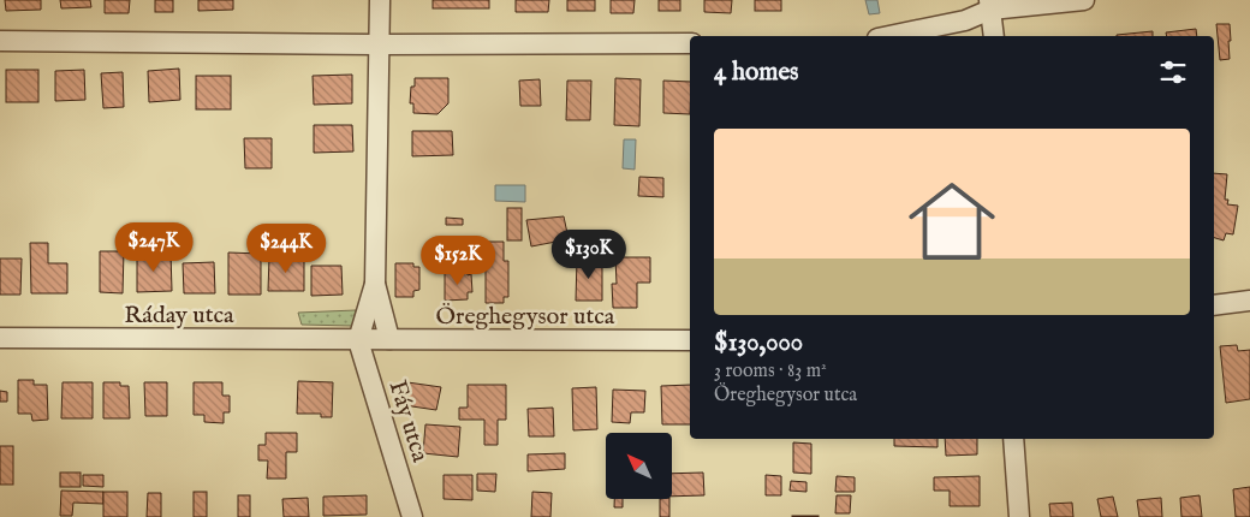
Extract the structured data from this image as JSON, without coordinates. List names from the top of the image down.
{
  "streets": {
    "street": ["Ráday utca", "Öreghegysor utca", "Fáy utca"]
  },
  "crossings": [
    ["Ráday utca", "Öreghegysor utca"],
    ["Ráday utca", "Fáy utca"],
    ["Öreghegysor utca", "Fáy utca"]
  ],
  "north": "top left",
  "page": {
    "heading": "4 homes",
    "list": [
      {
        "name": "$130,000",
        "note": "3 rooms · 83 m² · Öreghegysor utca"
      }
    ],
    "price": [
      "$247K",
      "$244K",
      "$130K",
      "$152K"
    ]
  }
}
